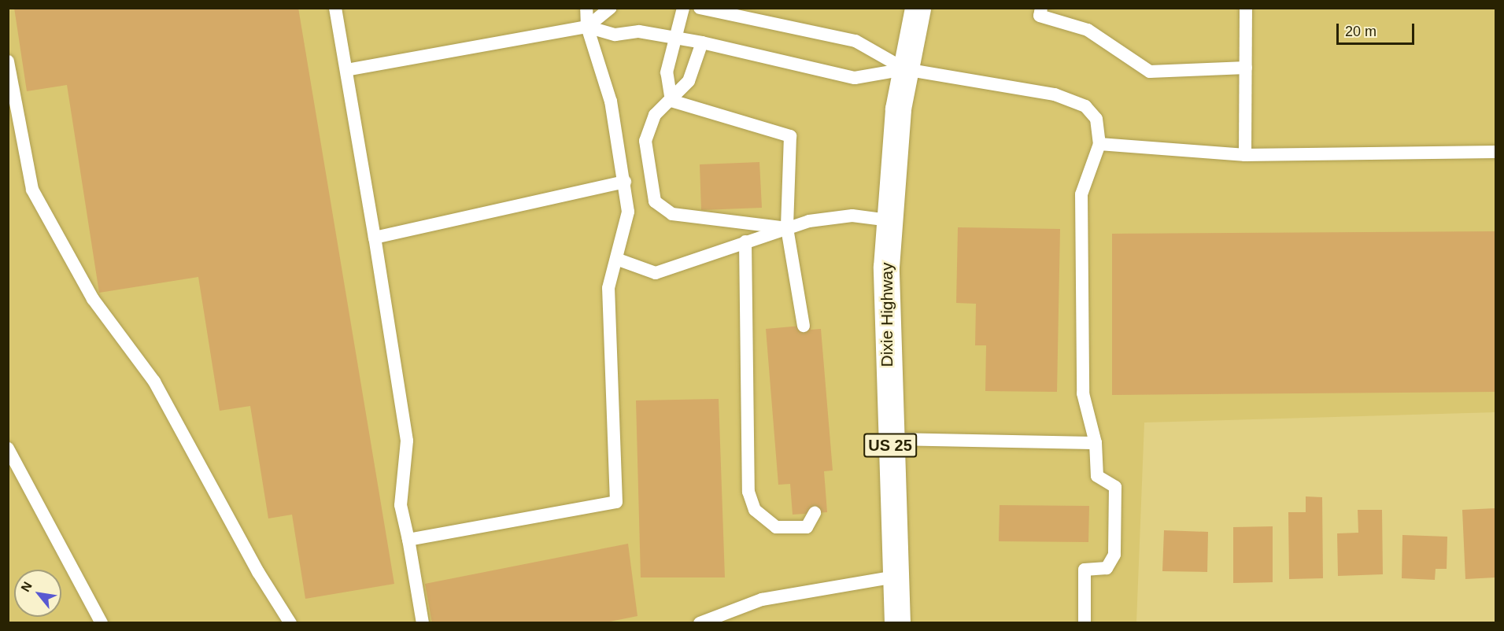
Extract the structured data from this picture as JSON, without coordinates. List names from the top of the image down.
{
  "streets": {
    "main road": ["Dixie Highway", "US 25"]
  },
  "scale_bar": "20 m",
  "north": "top left"
}
